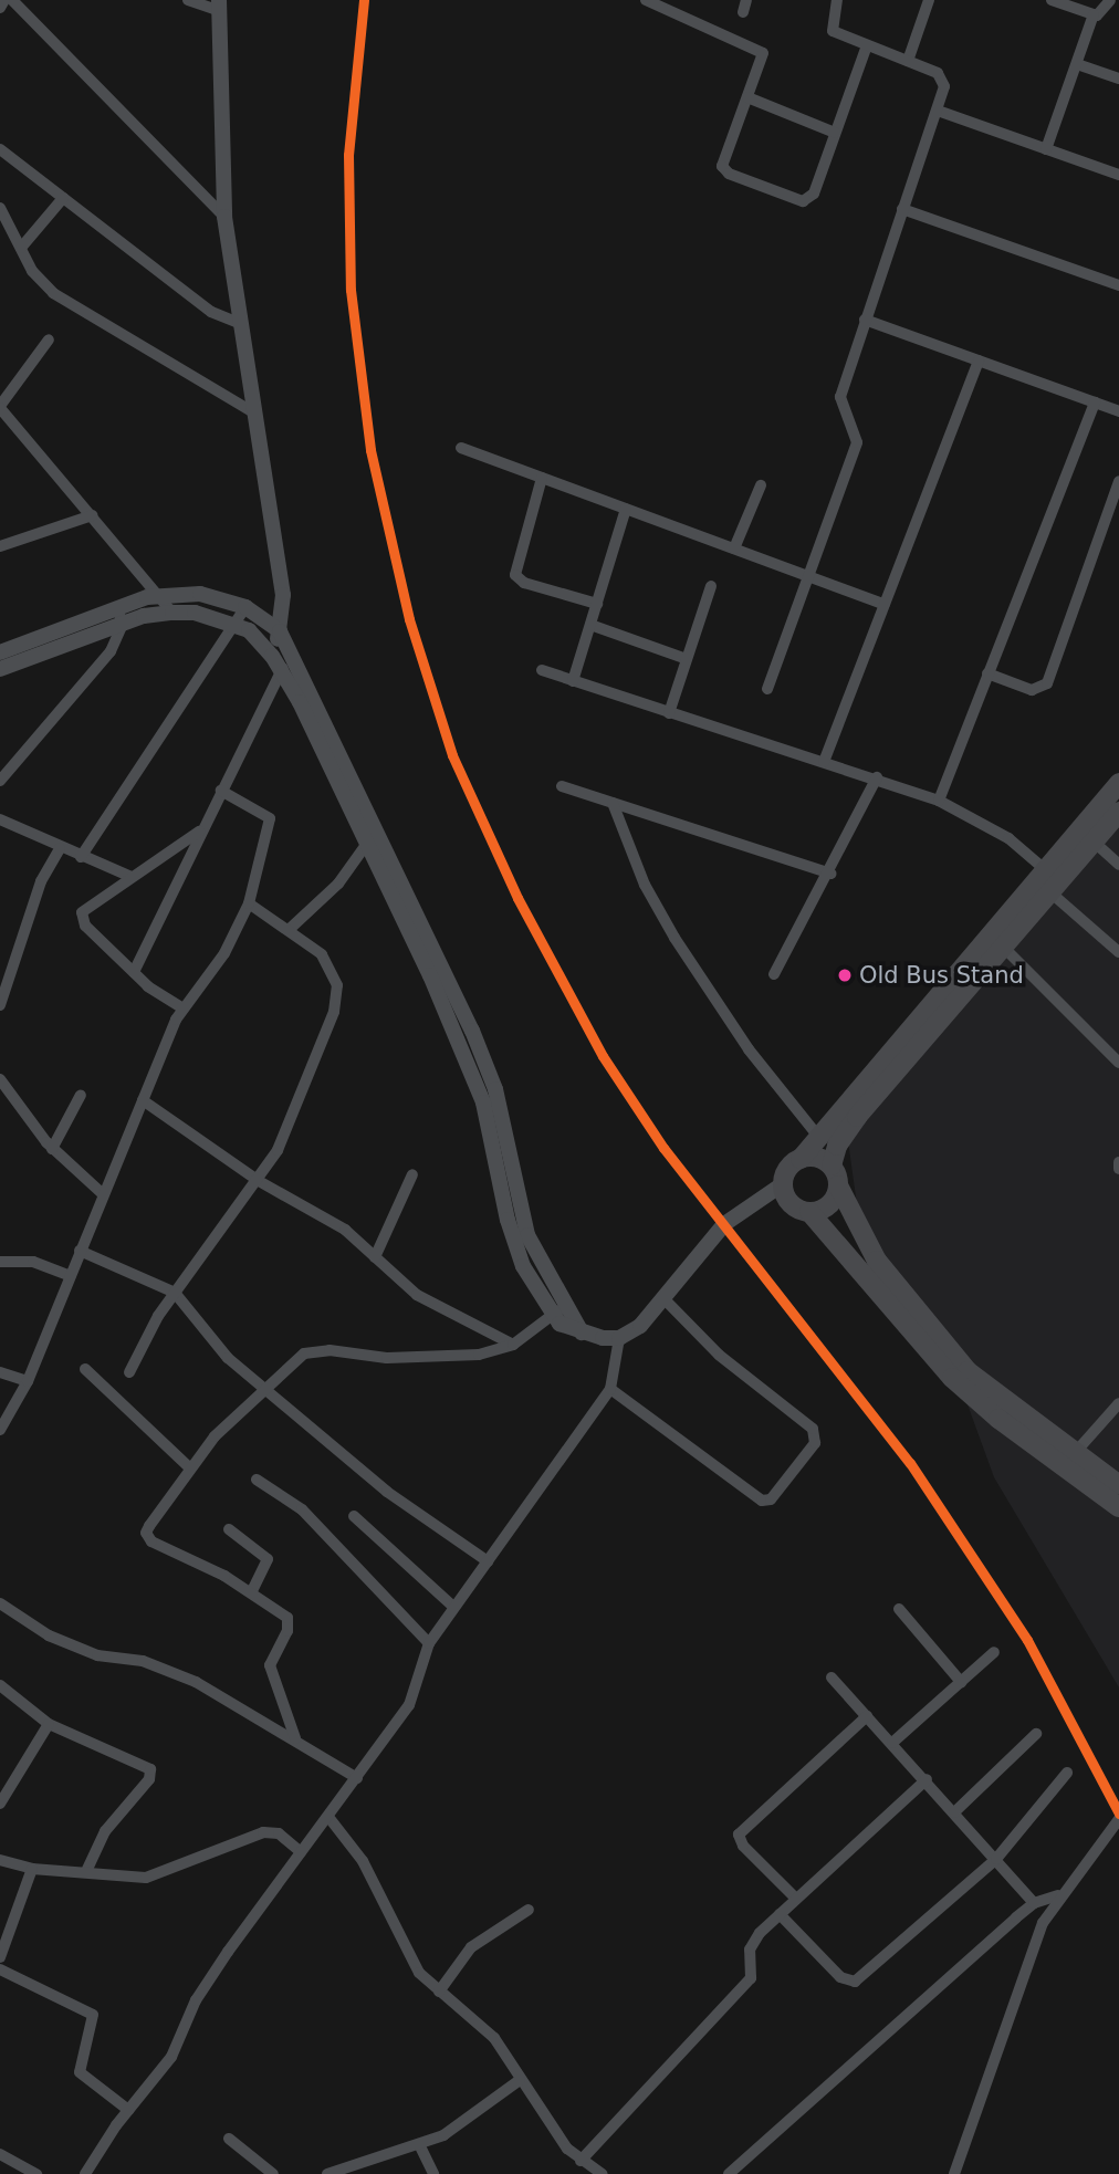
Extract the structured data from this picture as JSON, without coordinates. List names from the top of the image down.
{
  "places": ["Old Bus Stand"]
}
